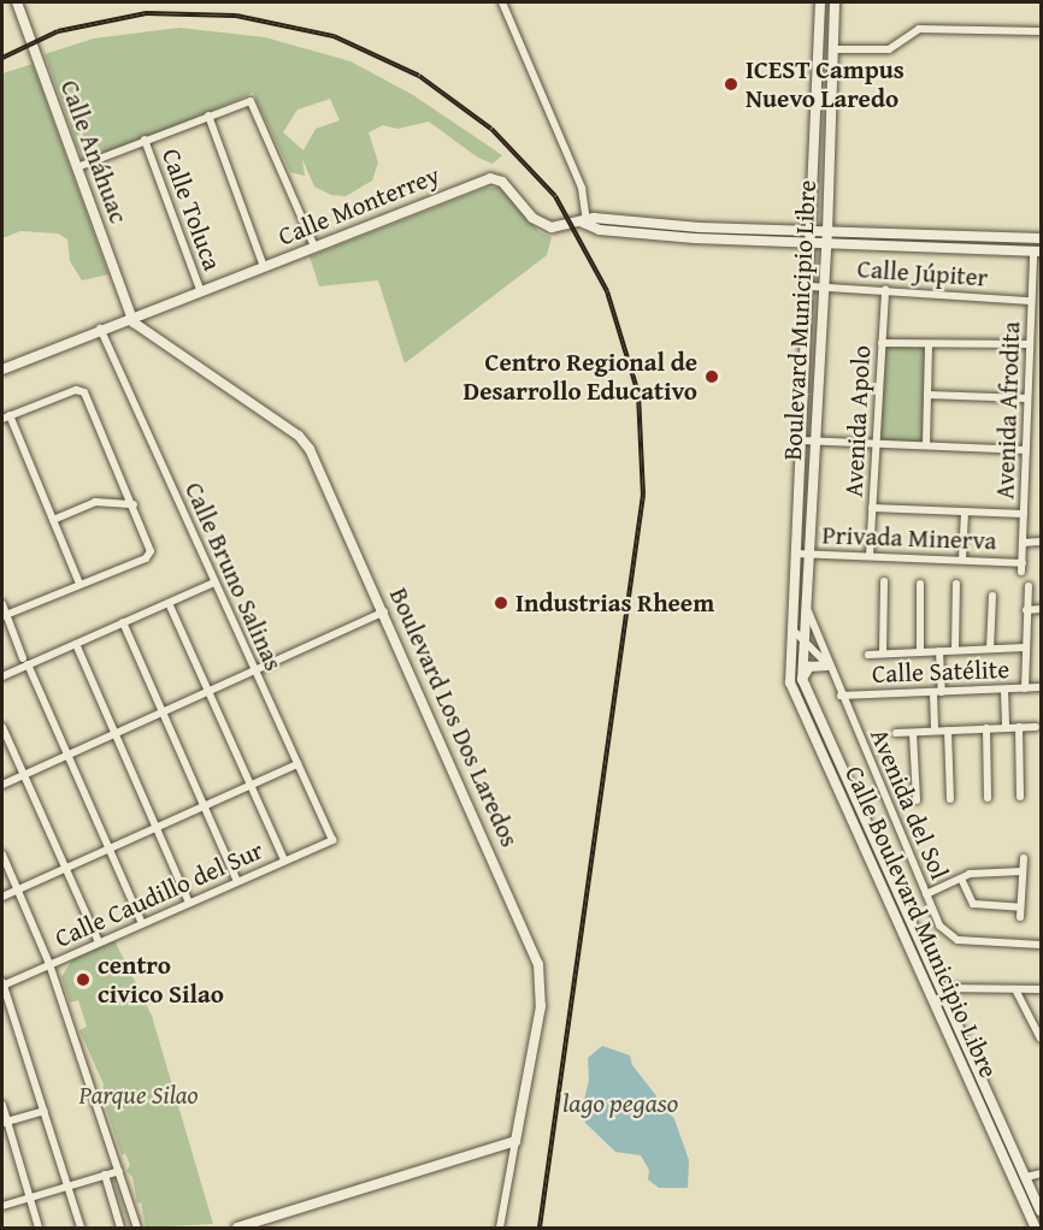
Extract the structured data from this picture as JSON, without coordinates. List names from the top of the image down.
{
  "streets": {
    "main road": [
      "Calle Anáhuac",
      "Calle Monterrey",
      "Boulevard Municipio Libre",
      "Boulevard Los Dos Laredos",
      "Calle Boulevard Municipio Libre"
    ],
    "street": [
      "Calle Toluca",
      "Calle Júpiter",
      "Avenida Afrodita",
      "Avenida Apolo",
      "Privada Minerva",
      "Calle Bruno Salinas",
      "Calle Satélite",
      "Avenida del Sol",
      "Calle Caudillo del Sur"
    ]
  },
  "crossings": [
    ["Calle Anáhuac", "Calle Monterrey"],
    ["Calle Anáhuac", "Boulevard Los Dos Laredos"],
    ["Calle Monterrey", "Calle Toluca"],
    ["Calle Monterrey", "Calle Bruno Salinas"],
    ["Calle Monterrey", "Boulevard Los Dos Laredos"],
    ["Calle Júpiter", "Boulevard Municipio Libre"],
    ["Calle Júpiter", "Avenida Afrodita"],
    ["Calle Júpiter", "Avenida Apolo"],
    ["Boulevard Municipio Libre", "Privada Minerva"],
    ["Boulevard Municipio Libre", "Avenida del Sol"],
    ["Boulevard Municipio Libre", "Calle Boulevard Municipio Libre"],
    ["Avenida Afrodita", "Privada Minerva"],
    ["Avenida Apolo", "Privada Minerva"],
    ["Calle Bruno Salinas", "Calle Caudillo del Sur"],
    ["Calle Satélite", "Avenida del Sol"]
  ],
  "water": ["lago pegaso"],
  "parks": ["Parque Silao"],
  "places": [
    "ICEST Campus Nuevo Laredo",
    "Centro Regional de Desarrollo Educativo",
    "Industrias Rheem",
    "centro civico Silao"
  ]
}
